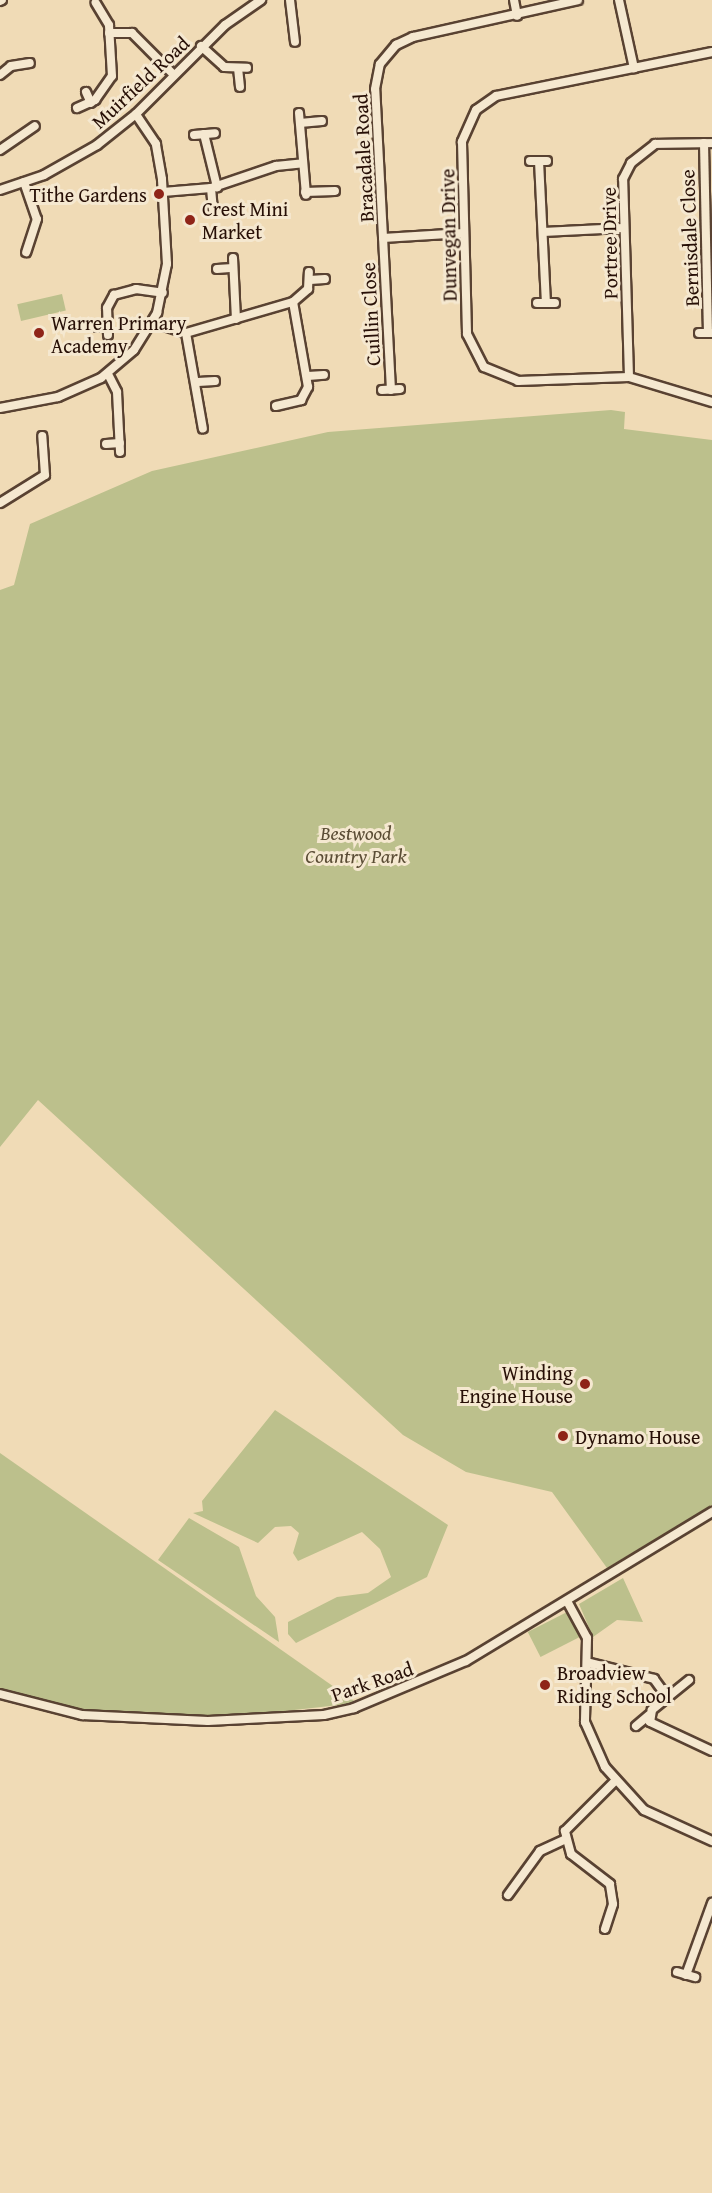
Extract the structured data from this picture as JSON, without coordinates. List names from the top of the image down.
{
  "streets": {
    "street": [
      "Muirfield Road",
      "Bracadale Road",
      "Dunvegan Drive",
      "Bernisdale Close",
      "Portree Drive",
      "Cuillin Close",
      "Park Road"
    ]
  },
  "crossings": [
    ["Bracadale Road", "Dunvegan Drive"],
    ["Bracadale Road", "Cuillin Close"],
    ["Dunvegan Drive", "Portree Drive"],
    ["Bernisdale Close", "Portree Drive"]
  ],
  "parks": ["Bestwood Country Park"],
  "places": [
    "Tithe Gardens",
    "Crest Mini Market",
    "Warren Primary Academy",
    "Winding Engine House",
    "Dynamo House",
    "Broadview Riding School"
  ]
}
